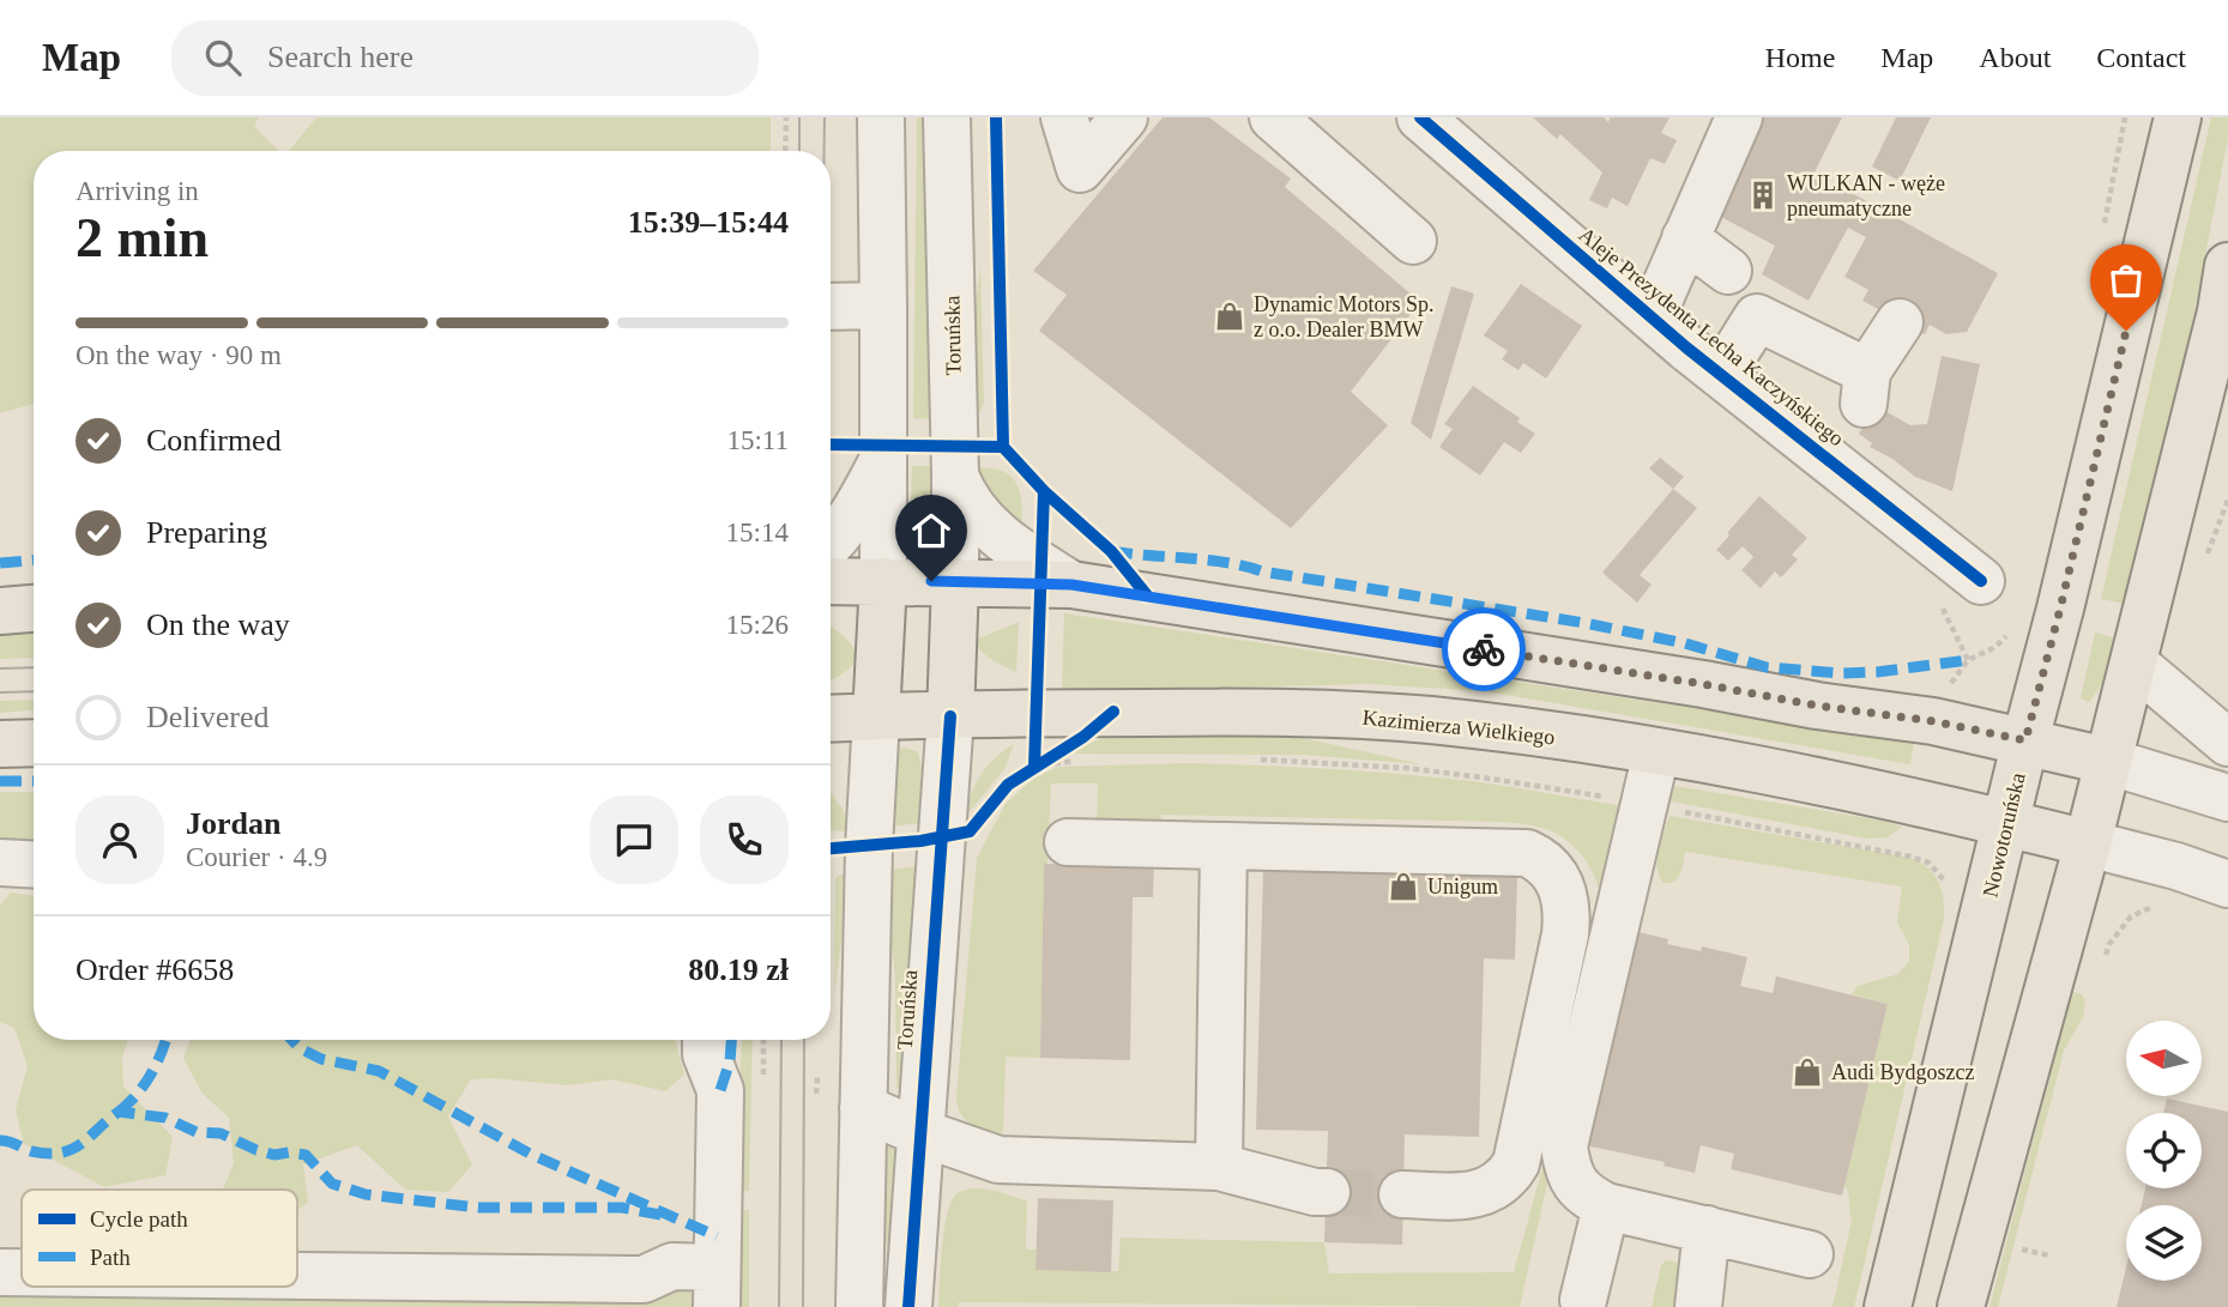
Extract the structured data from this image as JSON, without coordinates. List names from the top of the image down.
{
  "streets": {
    "main road": ["Toruńska", "Kazimierza Wielkiego", "Nowotoruńska"],
    "street": ["Aleje Prezydenta Lecha Kaczyńskiego"]
  },
  "crossings": [
    ["Toruńska", "Kazimierza Wielkiego"],
    ["Kazimierza Wielkiego", "Nowotoruńska"]
  ],
  "places": {
    "building": ["WULKAN - węże pneumatyczne"],
    "shop": ["Dynamic Motors Sp. z o.o. Dealer BMW", "Unigum", "Audi Bydgoszcz"]
  },
  "legend": ["Cycle path", "Path"],
  "north": "left",
  "page": {
    "header": "Map",
    "search": "Search here",
    "nav": [
      "Home",
      "Map",
      "About",
      "Contact"
    ],
    "heading": ["2 min", "Arriving in", "15:39–15:44"],
    "panel": [
      "Jordan",
      "Courier · 4.9",
      "Order #6658",
      "80.19 zł"
    ],
    "bar": "On the way · 90 m",
    "list": [
      ["Confirmed", "15:11"],
      ["Preparing", "15:14"],
      ["On the way", "15:26"],
      "Delivered"
    ]
  }
}
